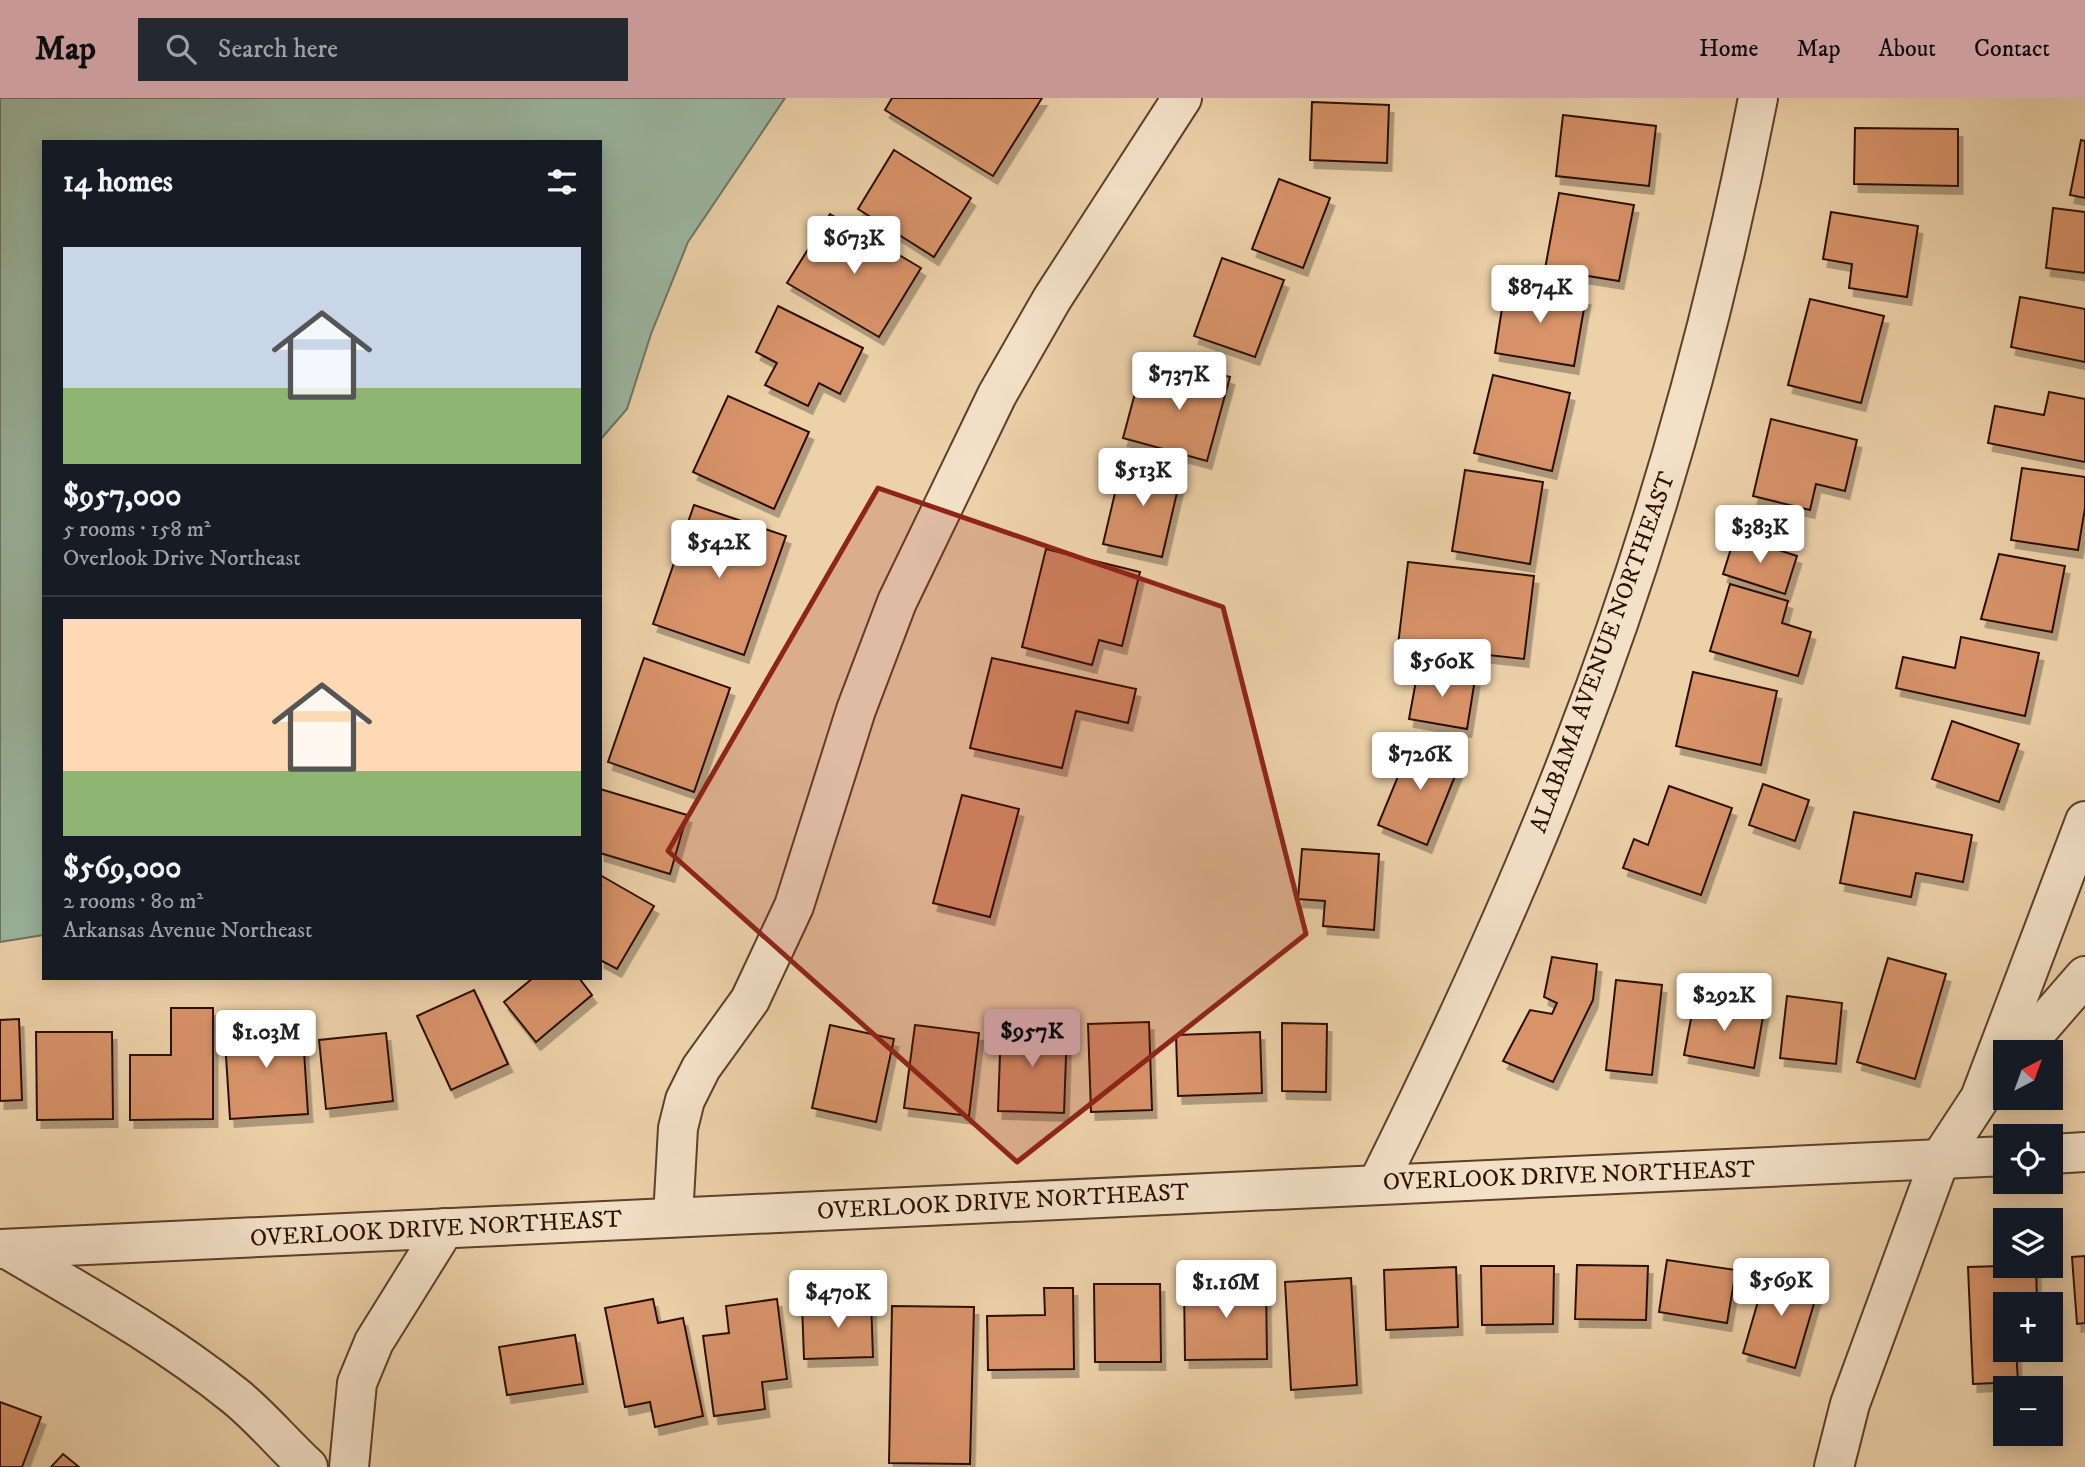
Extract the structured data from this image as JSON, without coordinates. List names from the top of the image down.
{
  "streets": {
    "street": ["ALABAMA AVENUE NORTHEAST", "OVERLOOK DRIVE NORTHEAST"]
  },
  "crossings": [
    ["ALABAMA AVENUE NORTHEAST", "OVERLOOK DRIVE NORTHEAST"]
  ],
  "north": "top right",
  "page": {
    "header": "Map",
    "search": "Search here",
    "nav": [
      "Home",
      "Map",
      "About",
      "Contact"
    ],
    "heading": "14 homes",
    "price": [
      "$673K",
      "$874K",
      "$737K",
      "$513K",
      "$383K",
      "$542K",
      "$560K",
      "$726K",
      "$292K",
      "$957K",
      "$1.03M",
      "$569K",
      "$1.16M",
      "$470K"
    ],
    "list": [
      {
        "name": "$957,000",
        "note": "5 rooms · 158 m² · Overlook Drive Northeast"
      },
      {
        "name": "$569,000",
        "note": "2 rooms · 80 m² · Arkansas Avenue Northeast"
      }
    ],
    "map_buttons": ["+", "−"]
  }
}
